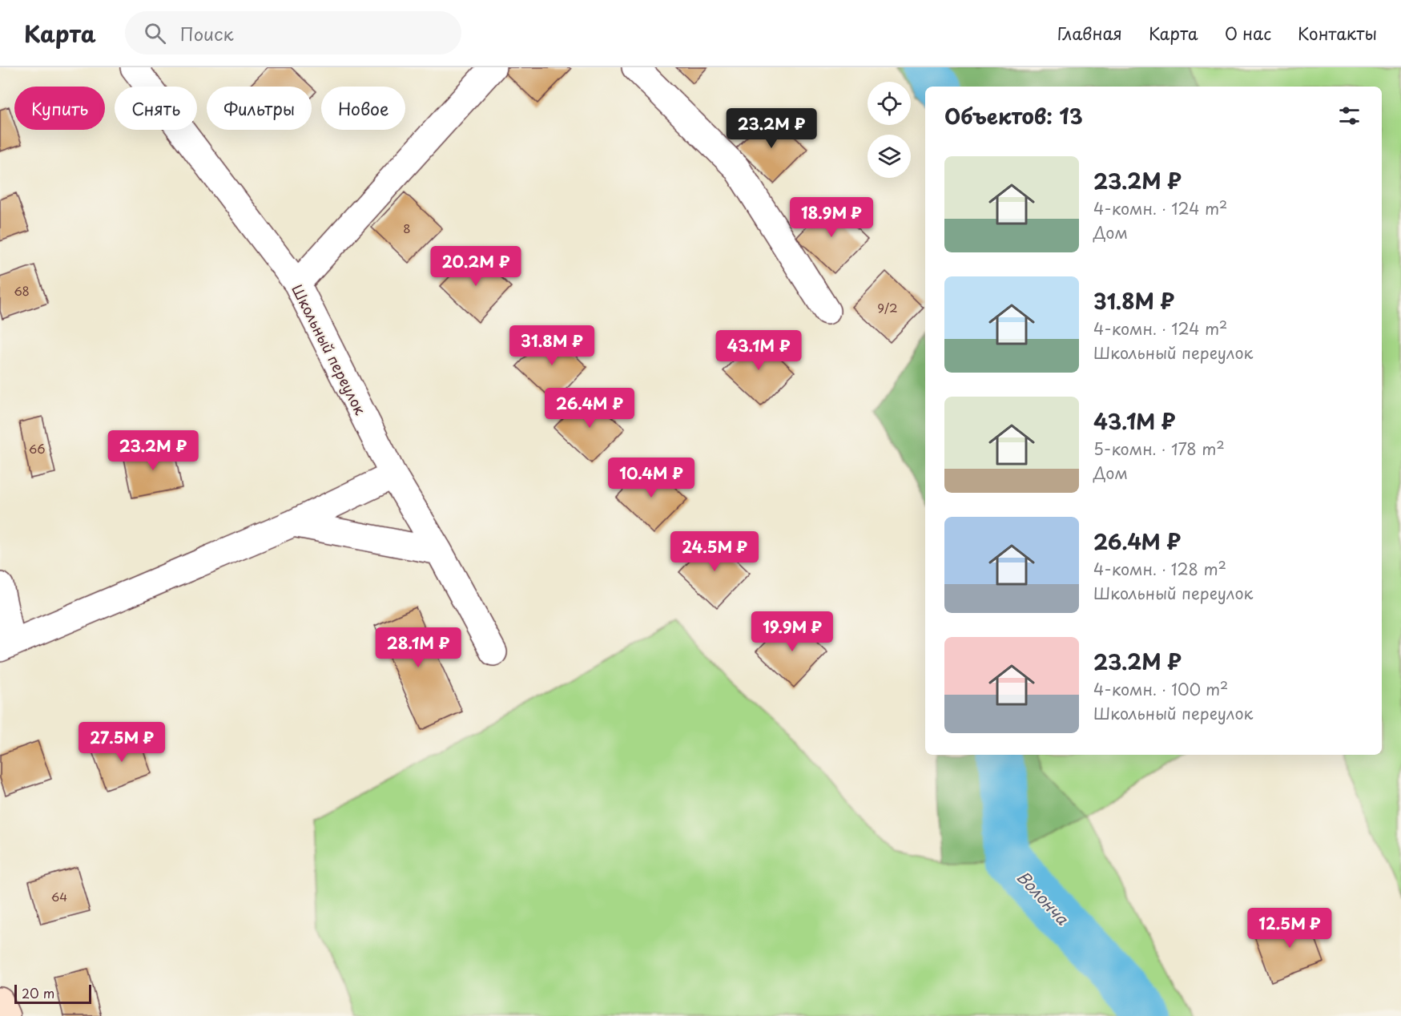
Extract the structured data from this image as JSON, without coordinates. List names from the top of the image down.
{
  "streets": {
    "street": ["Школьный переулок"]
  },
  "water": ["Волонча"],
  "house_numbers": [
    "8",
    "68",
    "9/2",
    "66",
    "64"
  ],
  "scale_bar": "20 m",
  "page": {
    "header": "Карта",
    "search": "Поиск",
    "nav": [
      "Главная",
      "Карта",
      "О нас",
      "Контакты"
    ],
    "chip": [
      "Купить",
      "Снять",
      "Фильтры",
      "Новое"
    ],
    "heading": "Объектов: 13",
    "price": [
      "23.2M ₽",
      "18.9M ₽",
      "20.2M ₽",
      "31.8M ₽",
      "43.1M ₽",
      "26.4M ₽",
      "23.2M ₽",
      "10.4M ₽",
      "24.5M ₽",
      "19.9M ₽",
      "28.1M ₽",
      "27.5M ₽",
      "12.5M ₽"
    ],
    "list": [
      {
        "name": "23.2M ₽",
        "note": "4-комн. · 124 m² · Дом"
      },
      {
        "name": "31.8M ₽",
        "note": "4-комн. · 124 m² · Школьный переулок"
      },
      {
        "name": "43.1M ₽",
        "note": "5-комн. · 178 m² · Дом"
      },
      {
        "name": "26.4M ₽",
        "note": "4-комн. · 128 m² · Школьный переулок"
      },
      {
        "name": "23.2M ₽",
        "note": "4-комн. · 100 m² · Школьный переулок"
      }
    ],
    "scale": "20 m"
  }
}
